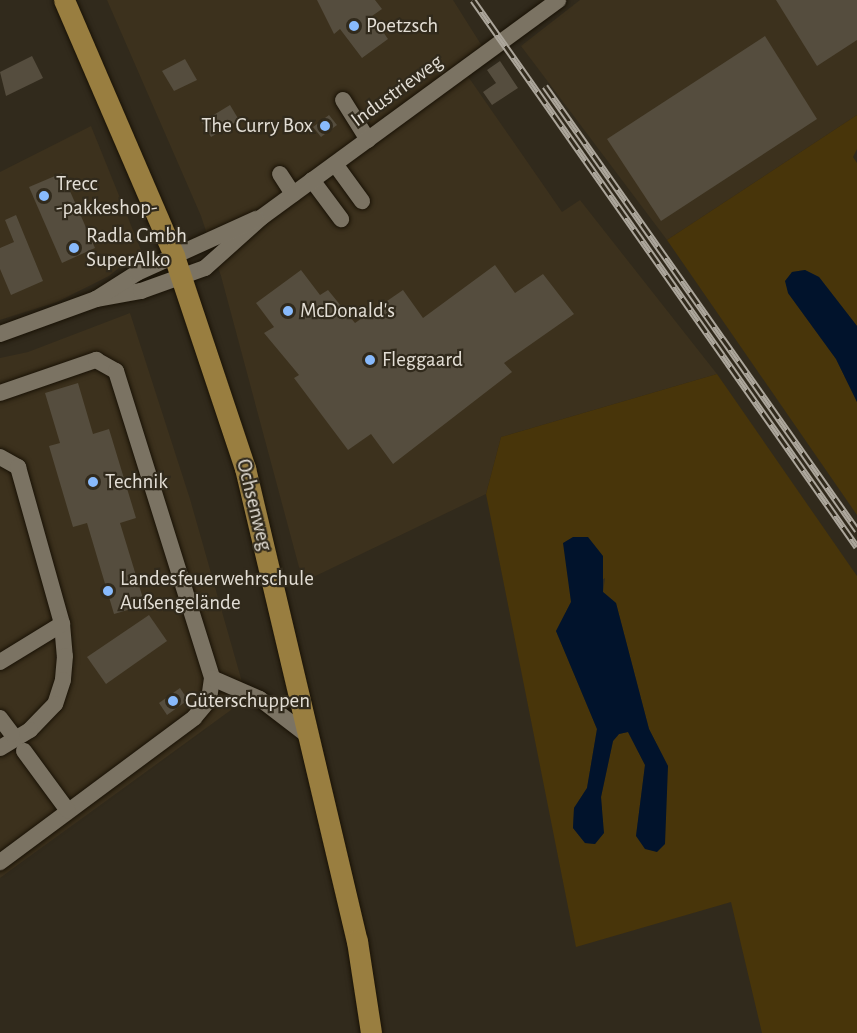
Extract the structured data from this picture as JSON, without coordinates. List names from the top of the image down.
{
  "streets": {
    "main road": ["Ochsenweg"],
    "street": ["Industrieweg"]
  },
  "crossings": [
    ["Industrieweg", "Ochsenweg"]
  ],
  "places": [
    "Poetzsch",
    "The Curry Box",
    "Trecc -pakkeshop-",
    "Radla Gmbh SuperAlko",
    "McDonald's",
    "Fleggaard",
    "Technik",
    "Landesfeuerwehrschule Außengelände",
    "Güterschuppen"
  ]
}
